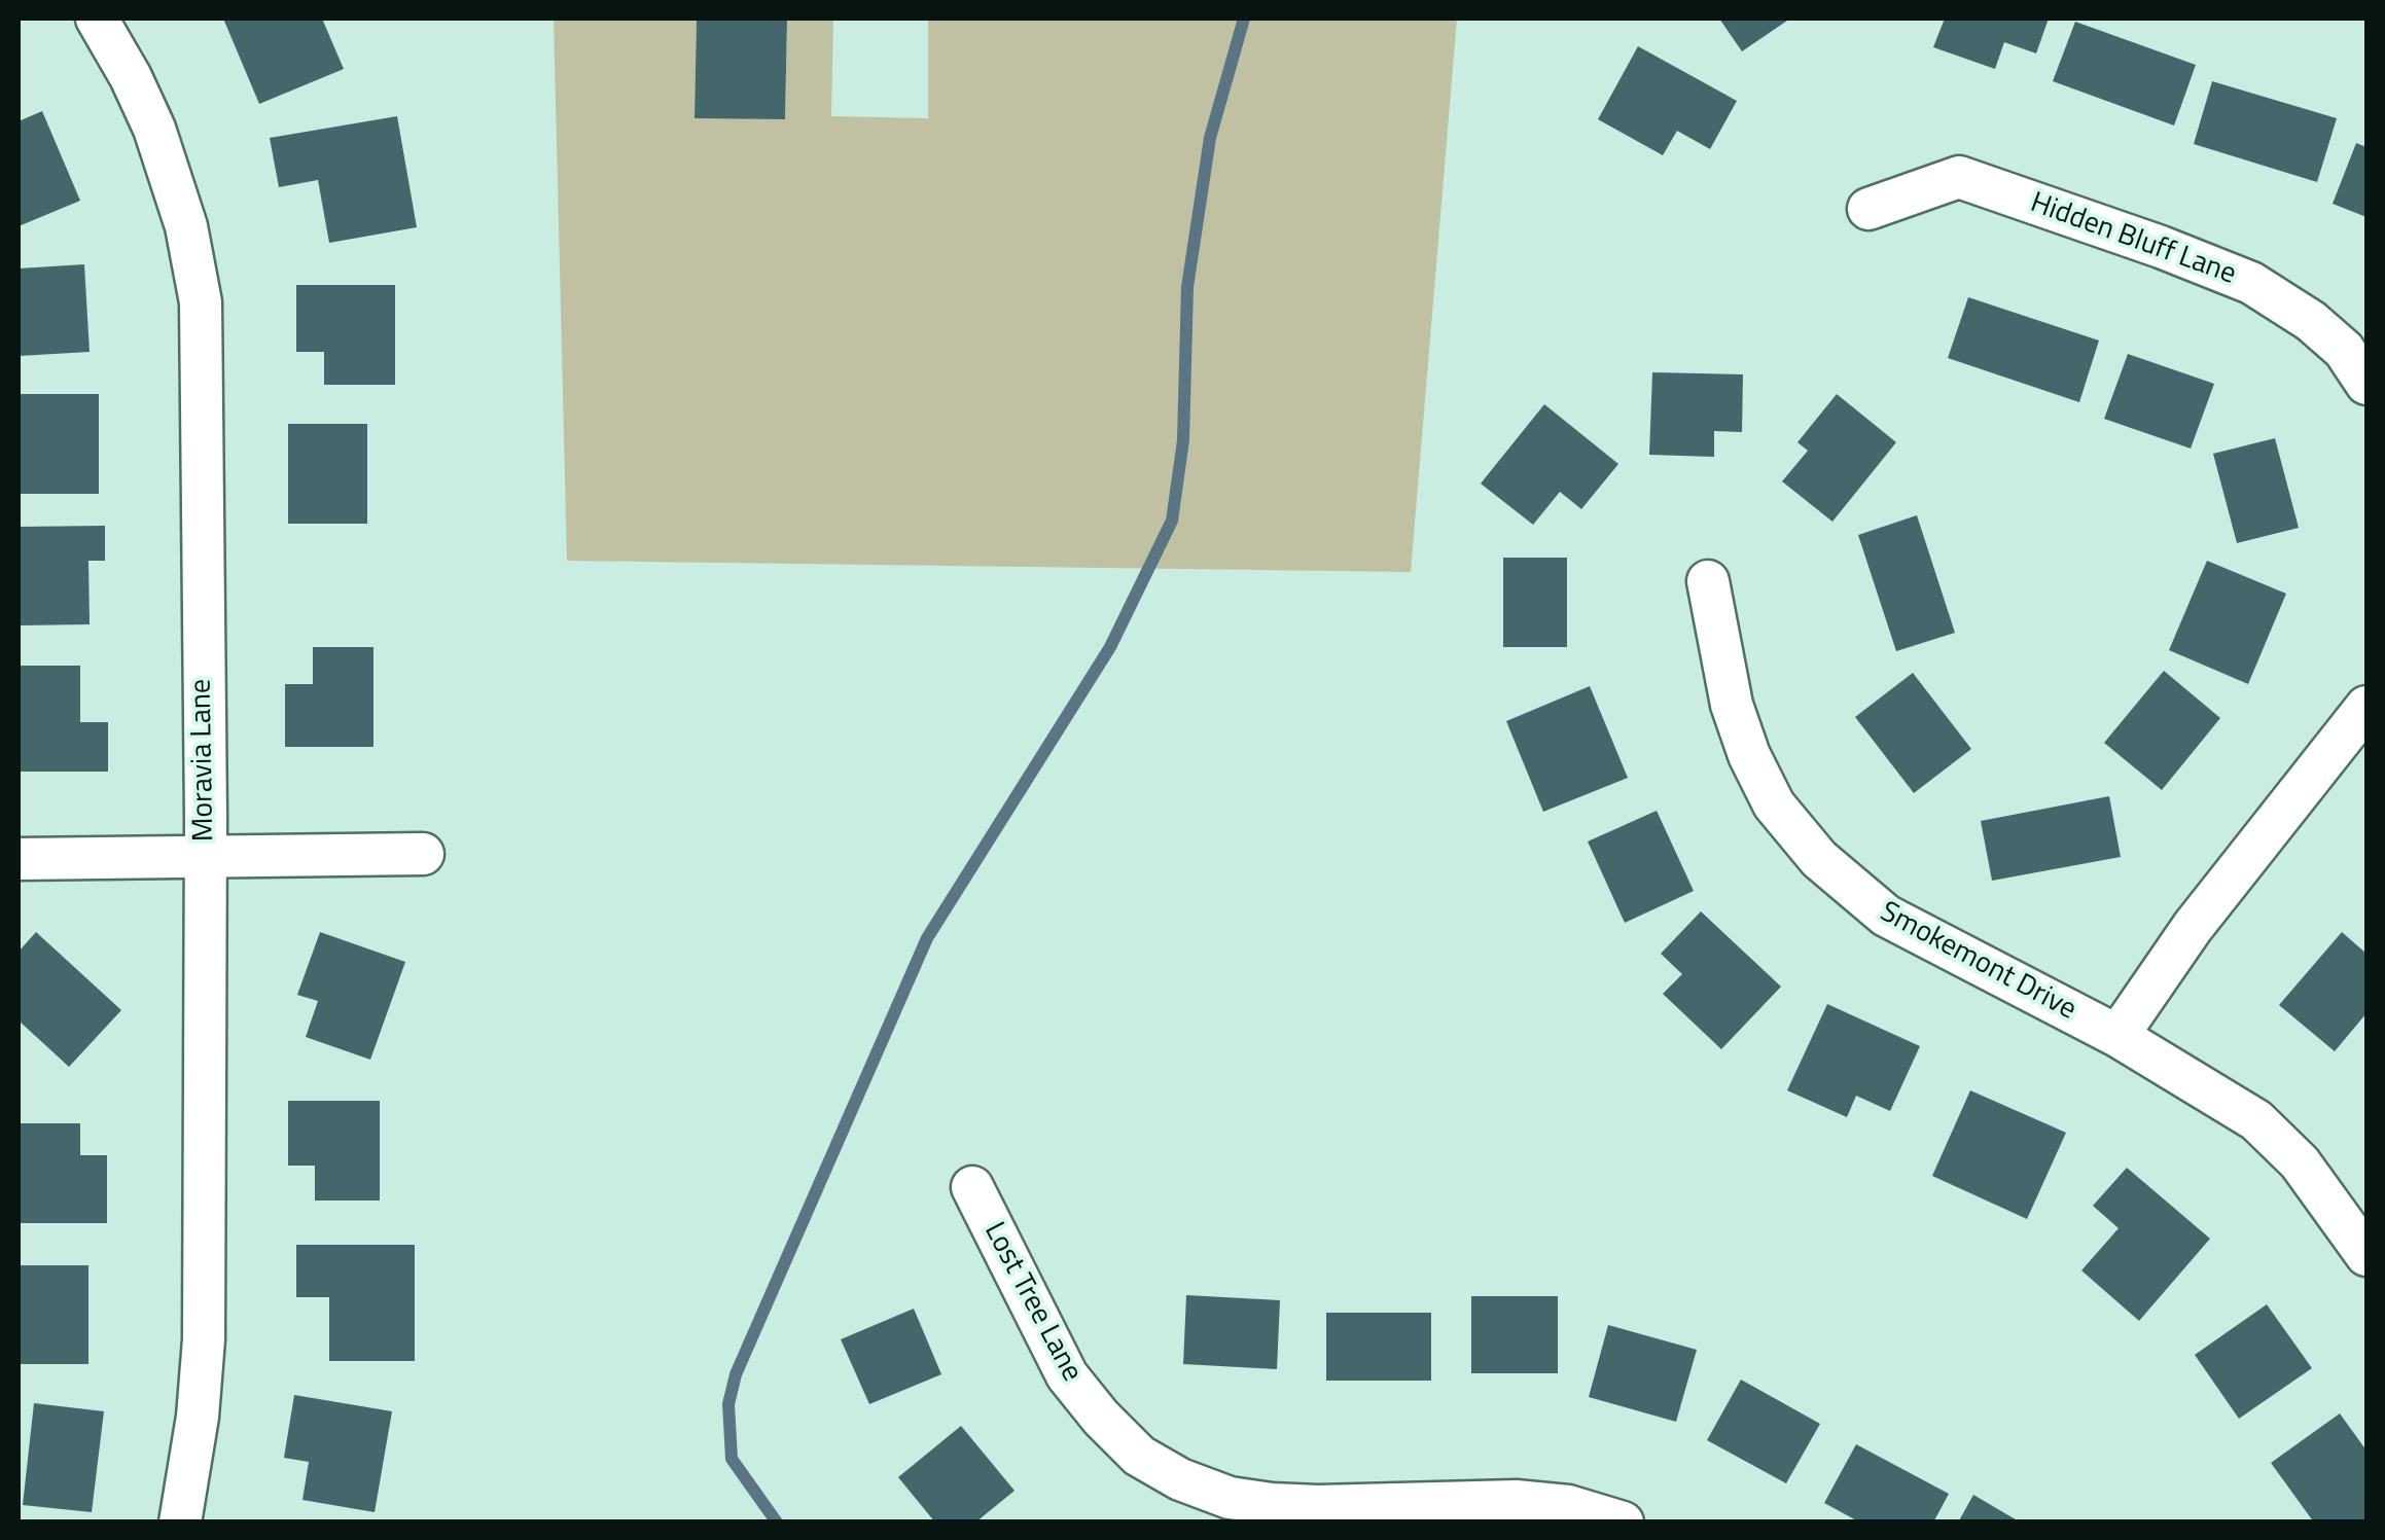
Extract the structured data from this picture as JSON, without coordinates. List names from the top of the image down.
{
  "streets": {
    "street": [
      "Hidden Bluff Lane",
      "Moravia Lane",
      "Smokemont Drive",
      "Lost Tree Lane"
    ]
  }
}
